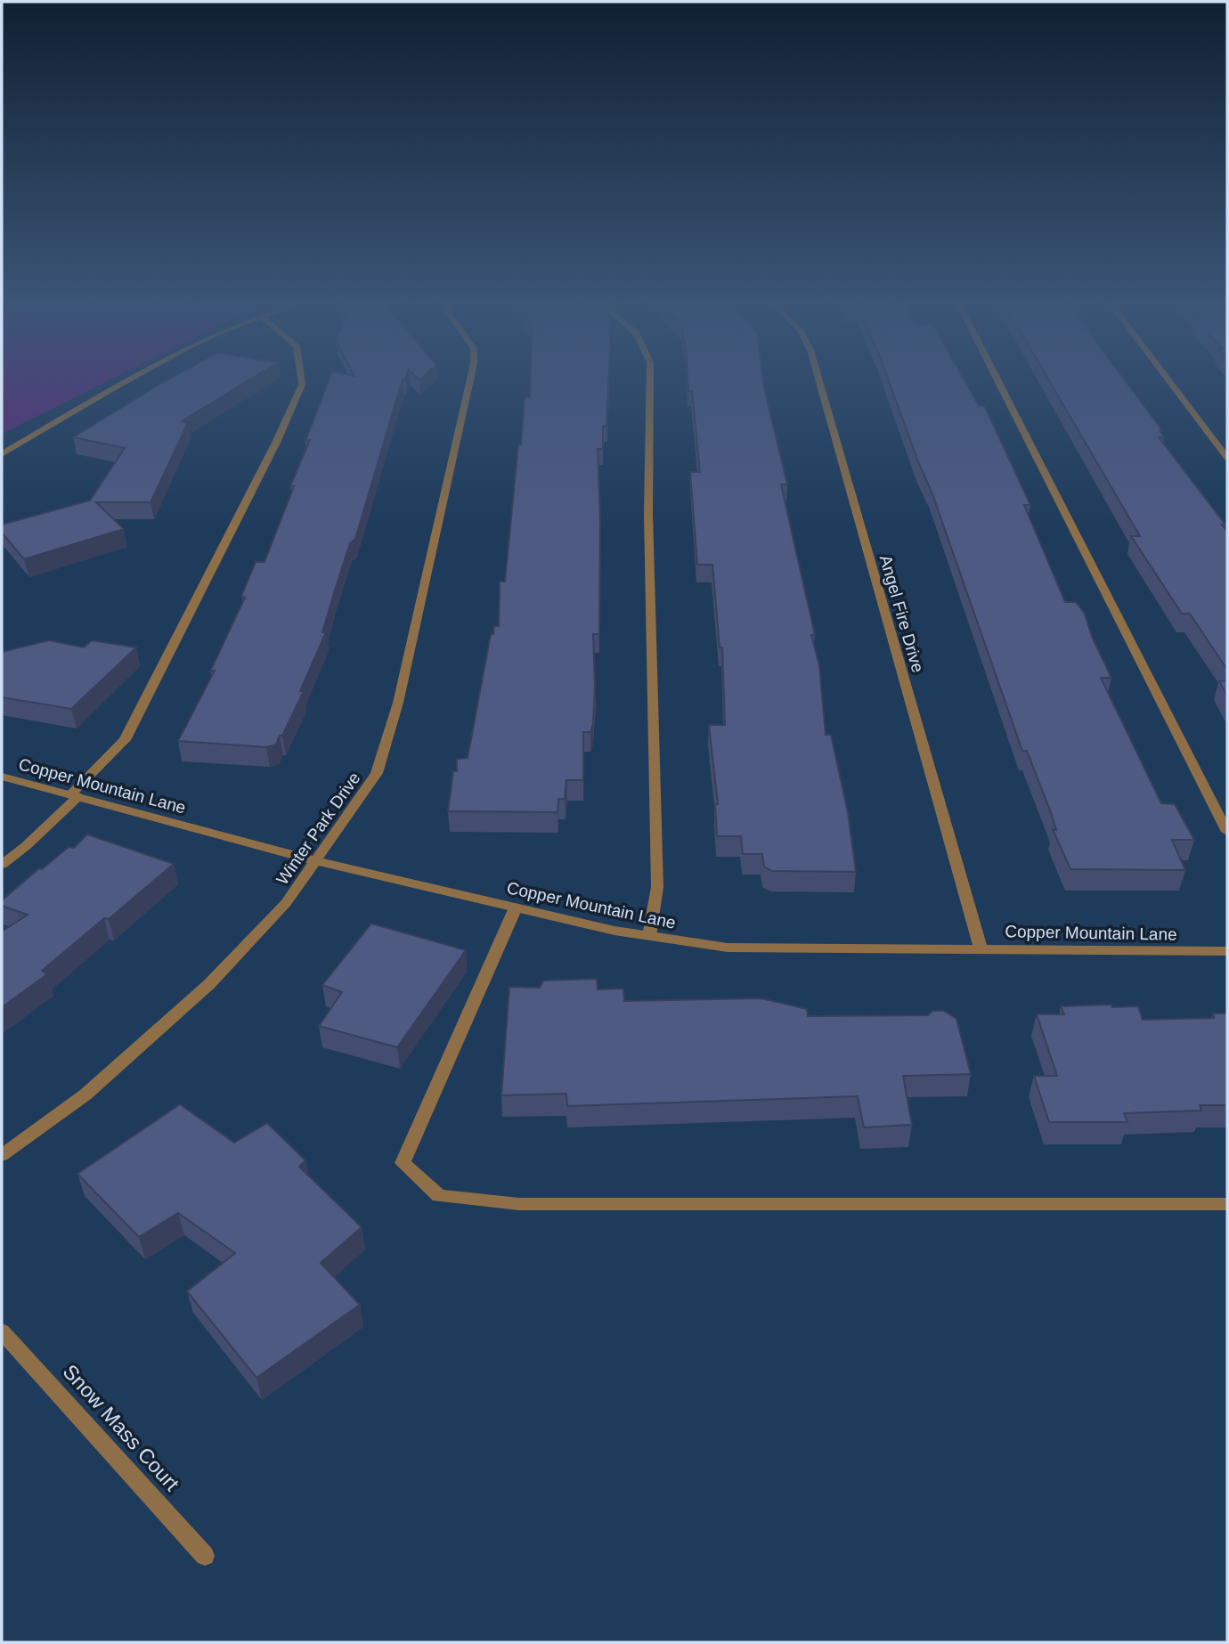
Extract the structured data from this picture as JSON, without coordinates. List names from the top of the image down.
{
  "streets": {
    "street": [
      "Angel Fire Drive",
      "Copper Mountain Lane",
      "Winter Park Drive",
      "Snow Mass Court"
    ]
  },
  "crossings": [
    ["Angel Fire Drive", "Copper Mountain Lane"],
    ["Copper Mountain Lane", "Winter Park Drive"]
  ]
}
